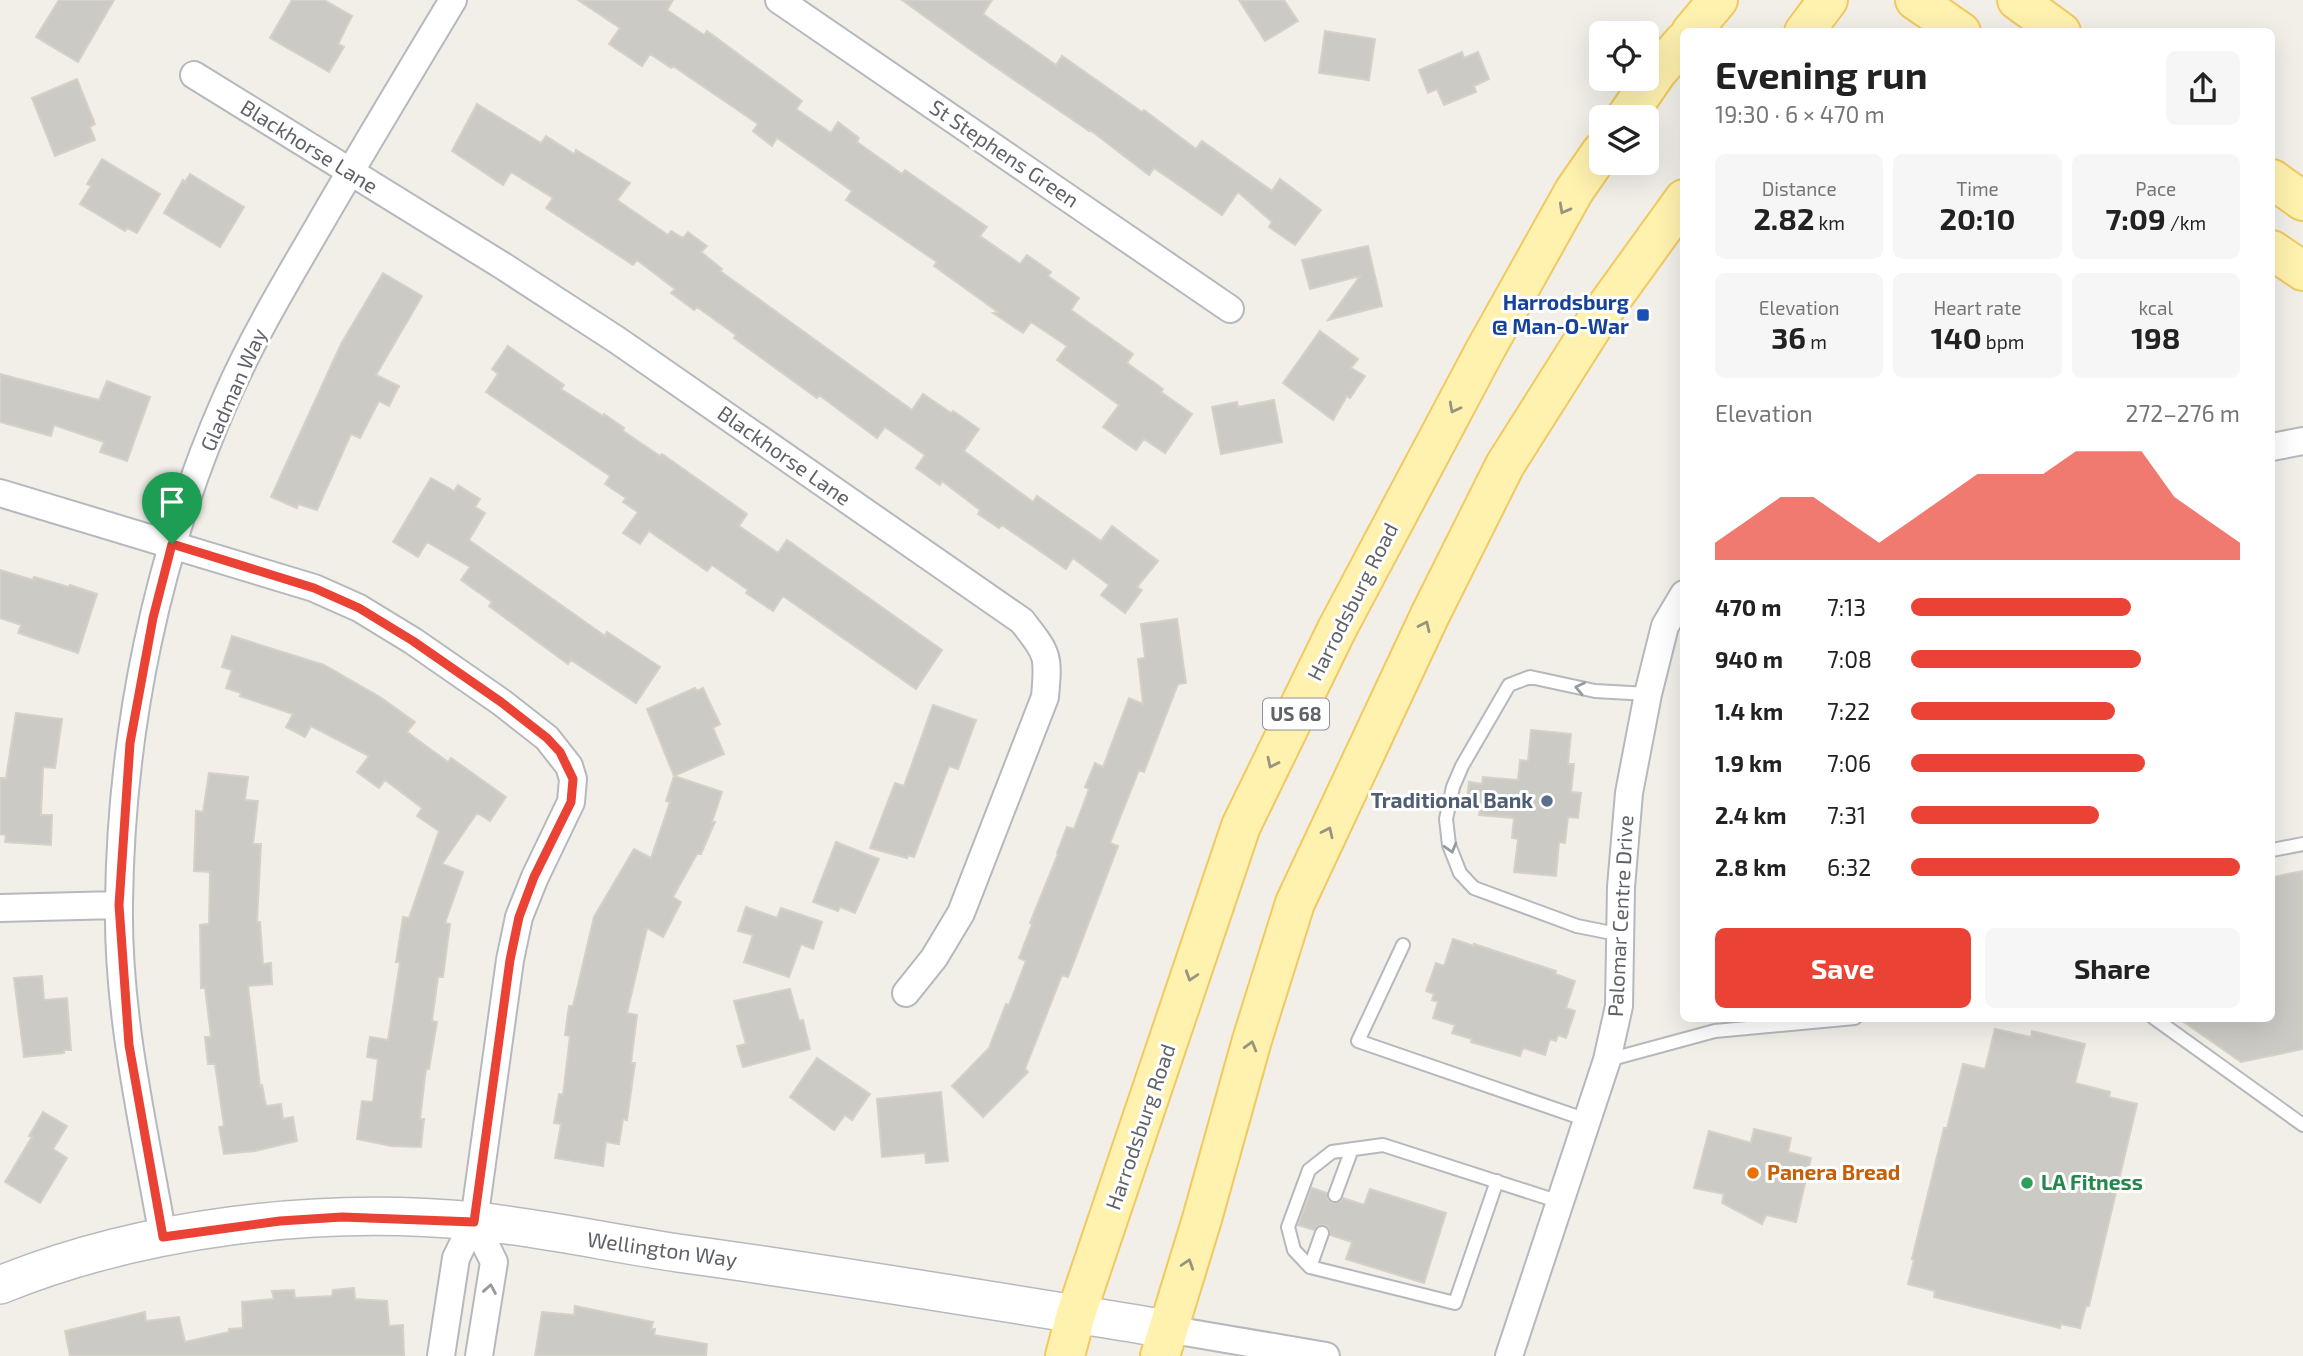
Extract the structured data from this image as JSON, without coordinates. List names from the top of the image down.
{
  "streets": {
    "main road": ["Harrodsburg Road", "US 68"],
    "street": [
      "Blackhorse Lane",
      "St Stephens Green",
      "Gladman Way",
      "Palomar Centre Drive",
      "Wellington Way"
    ]
  },
  "crossings": [
    ["Blackhorse Lane", "Gladman Way"],
    ["Gladman Way", "Wellington Way"],
    ["Harrodsburg Road", "Wellington Way"]
  ],
  "places": {
    "transit": ["Harrodsburg @ Man-O-War"],
    "other": ["Traditional Bank", "Panera Bread", "LA Fitness"]
  },
  "page": {
    "heading": ["Evening run", "19:30 · 6 × 470 m"],
    "stats": [
      ["Distance", "2.82 km"],
      ["Time", "20:10"],
      ["Pace", "7:09 /km"],
      ["Elevation", "36 m"],
      ["Heart rate", "140 bpm"],
      ["kcal", "198"]
    ],
    "chart": ["Elevation", "272–276 m"],
    "list": [
      {
        "name": "470 m",
        "note": "7:13"
      },
      {
        "name": "940 m",
        "note": "7:08"
      },
      {
        "name": "1.4 km",
        "note": "7:22"
      },
      {
        "name": "1.9 km",
        "note": "7:06"
      },
      {
        "name": "2.4 km",
        "note": "7:31"
      },
      {
        "name": "2.8 km",
        "note": "6:32"
      }
    ],
    "buttons": ["Save", "Share"]
  }
}
